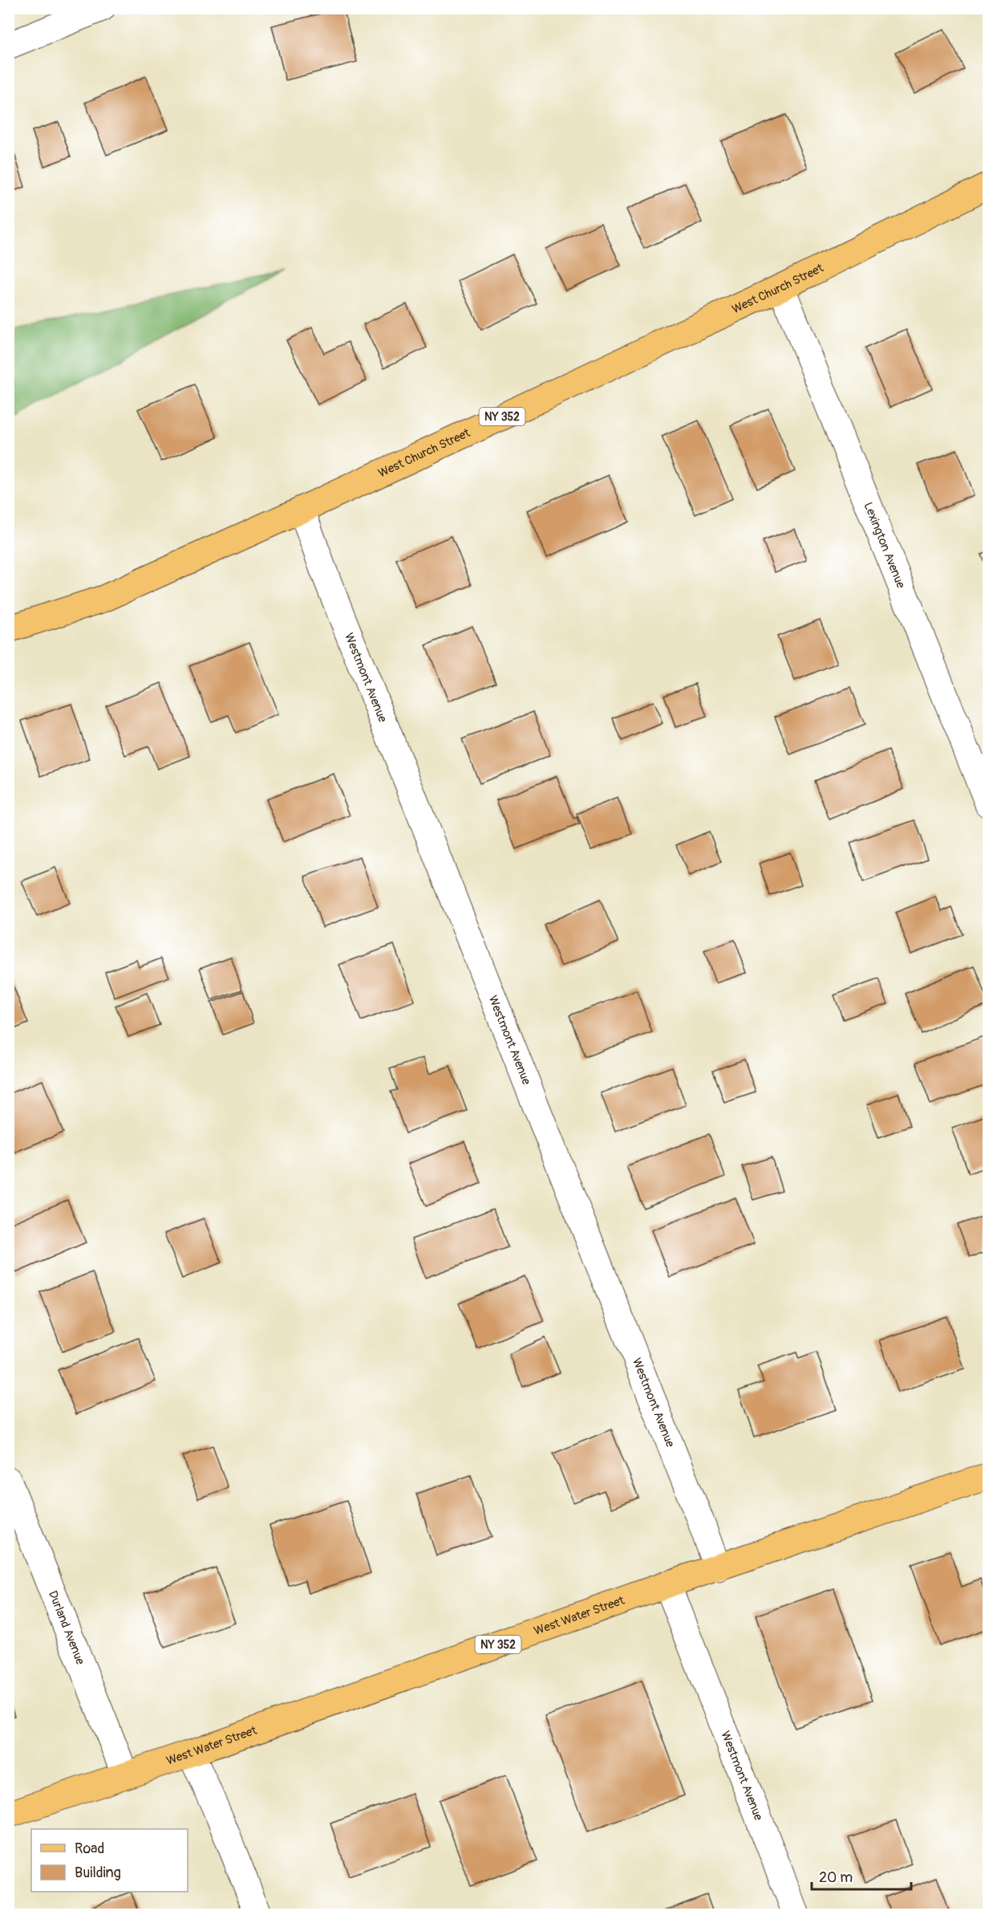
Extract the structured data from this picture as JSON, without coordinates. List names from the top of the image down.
{
  "streets": {
    "main road": ["West Church Street", "NY 352", "West Water Street"],
    "street": ["Lexington Avenue", "Westmont Avenue", "Durland Avenue"]
  },
  "crossings": [
    ["West Church Street", "Lexington Avenue"],
    ["West Church Street", "Westmont Avenue"],
    ["Westmont Avenue", "West Water Street"],
    ["West Water Street", "Durland Avenue"]
  ],
  "legend": ["Road", "Building"],
  "scale_bar": "20 m"
}
